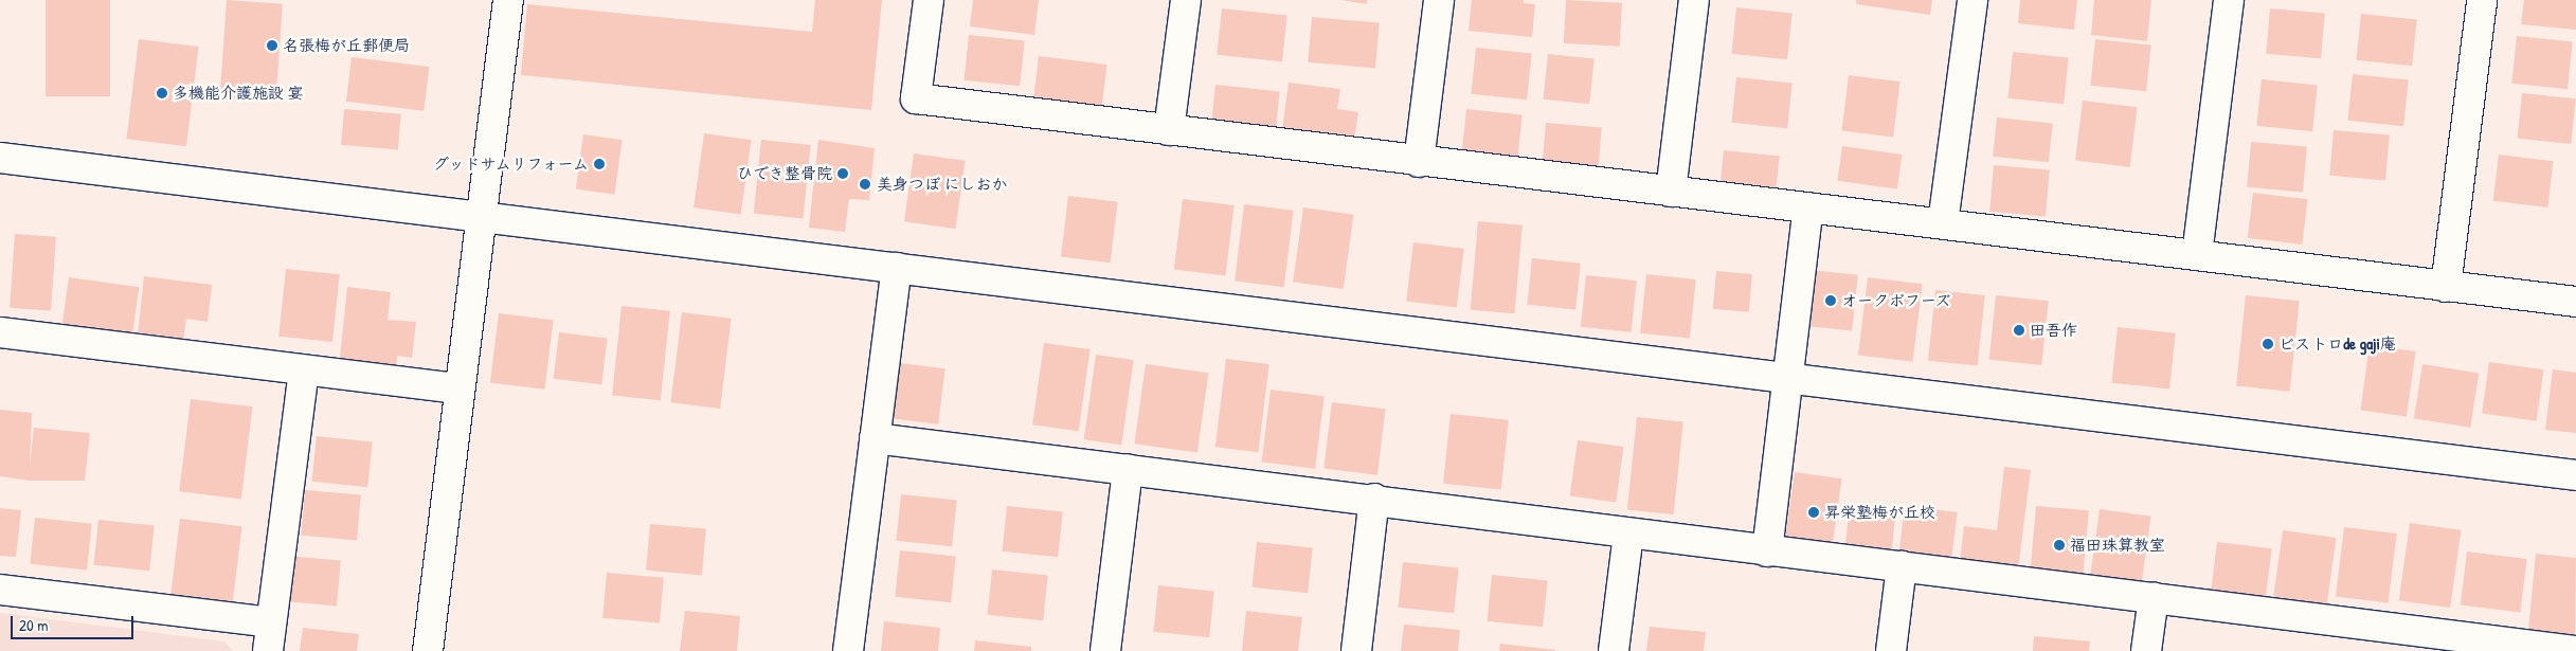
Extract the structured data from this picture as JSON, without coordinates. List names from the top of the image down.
{
  "places": [
    "名張梅が丘郵便局",
    "多機能介護施設 宴",
    "グッドサムリフォーム",
    "ひでき整骨院",
    "美身つぼ にしおか",
    "オークボフーズ",
    "田吾作",
    "ビストロde gaji庵",
    "昇栄塾梅が丘校",
    "福田珠算教室"
  ],
  "scale_bar": "20 m"
}
